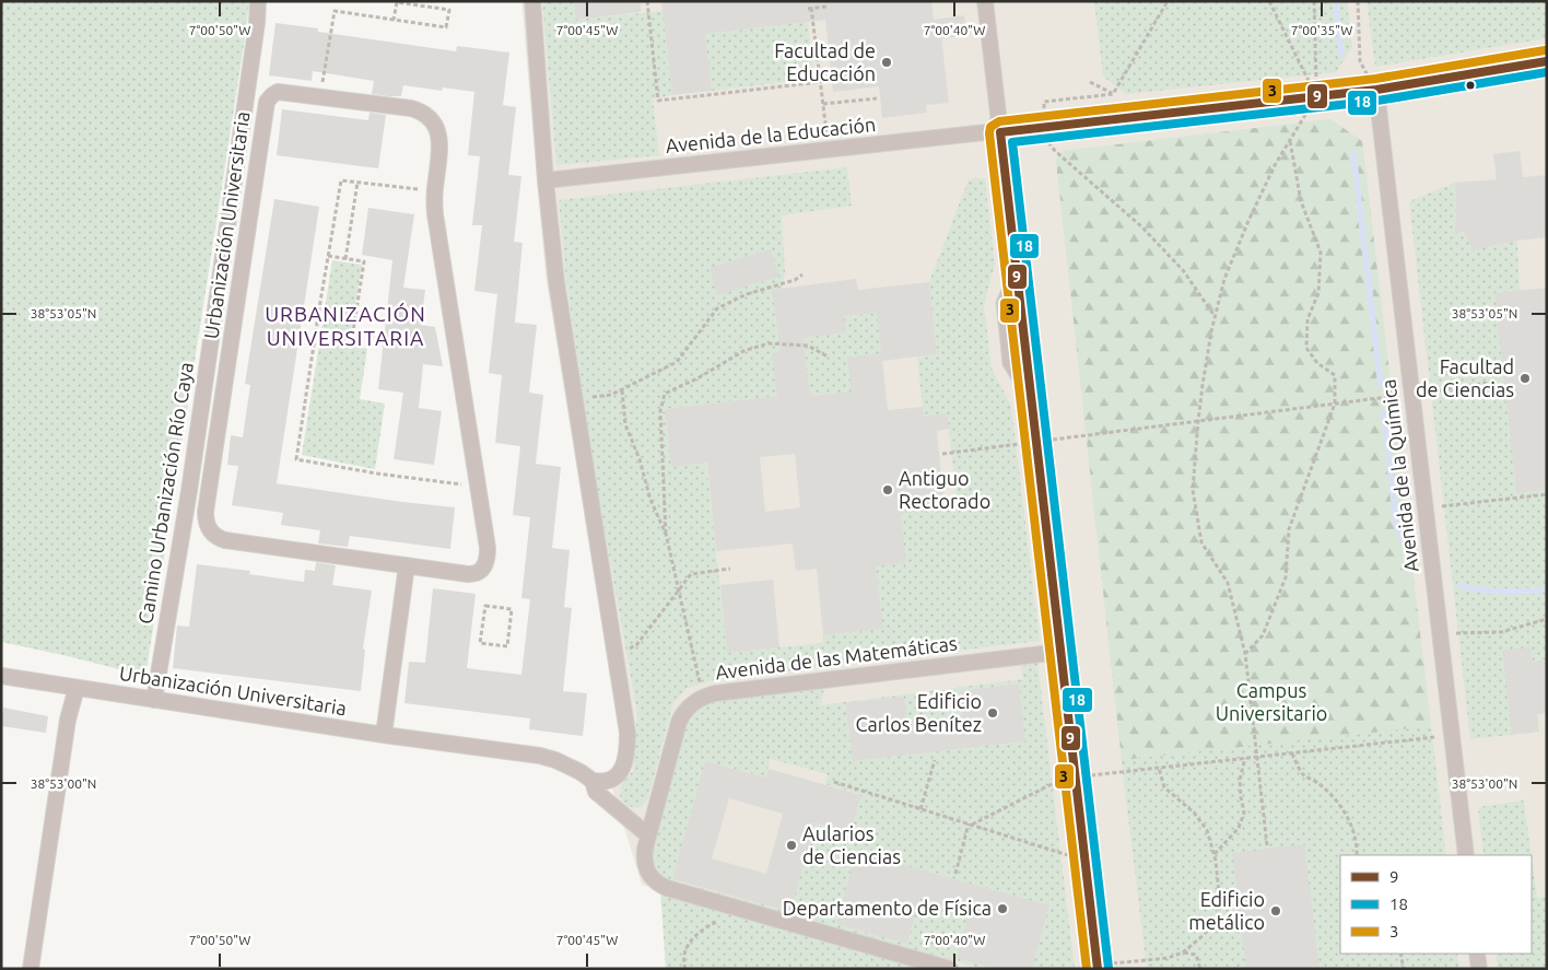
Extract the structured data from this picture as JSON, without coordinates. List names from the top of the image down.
{
  "streets": {
    "street": [
      "Avenida de la Educación",
      "Urbanización Universitaria",
      "Avenida de la Química",
      "Camino Urbanización Río Caya",
      "Avenida de las Matemáticas"
    ]
  },
  "crossings": [
    ["Avenida de la Educación", "Avenida de la Química"],
    ["Urbanización Universitaria", "Camino Urbanización Río Caya"],
    ["Urbanización Universitaria", "Avenida de las Matemáticas"]
  ],
  "districts": ["URBANIZACIÓN UNIVERSITARIA"],
  "parks": ["Campus Universitario"],
  "places": [
    "Facultad de Educación",
    "Facultad de Ciencias",
    "Antiguo Rectorado",
    "Edificio Carlos Benítez",
    "Aularios de Ciencias",
    "Departamento de Física",
    "Edificio metálico"
  ],
  "lines": ["transit line 3", "transit line 9", "transit line 18"],
  "legend": ["9", "18", "3"],
  "coordinates": [
    "7°00'50\"W",
    "7°00'45\"W",
    "7°00'40\"W",
    "7°00'35\"W",
    "38°53'05\"N",
    "38°53'00\"N"
  ]
}
